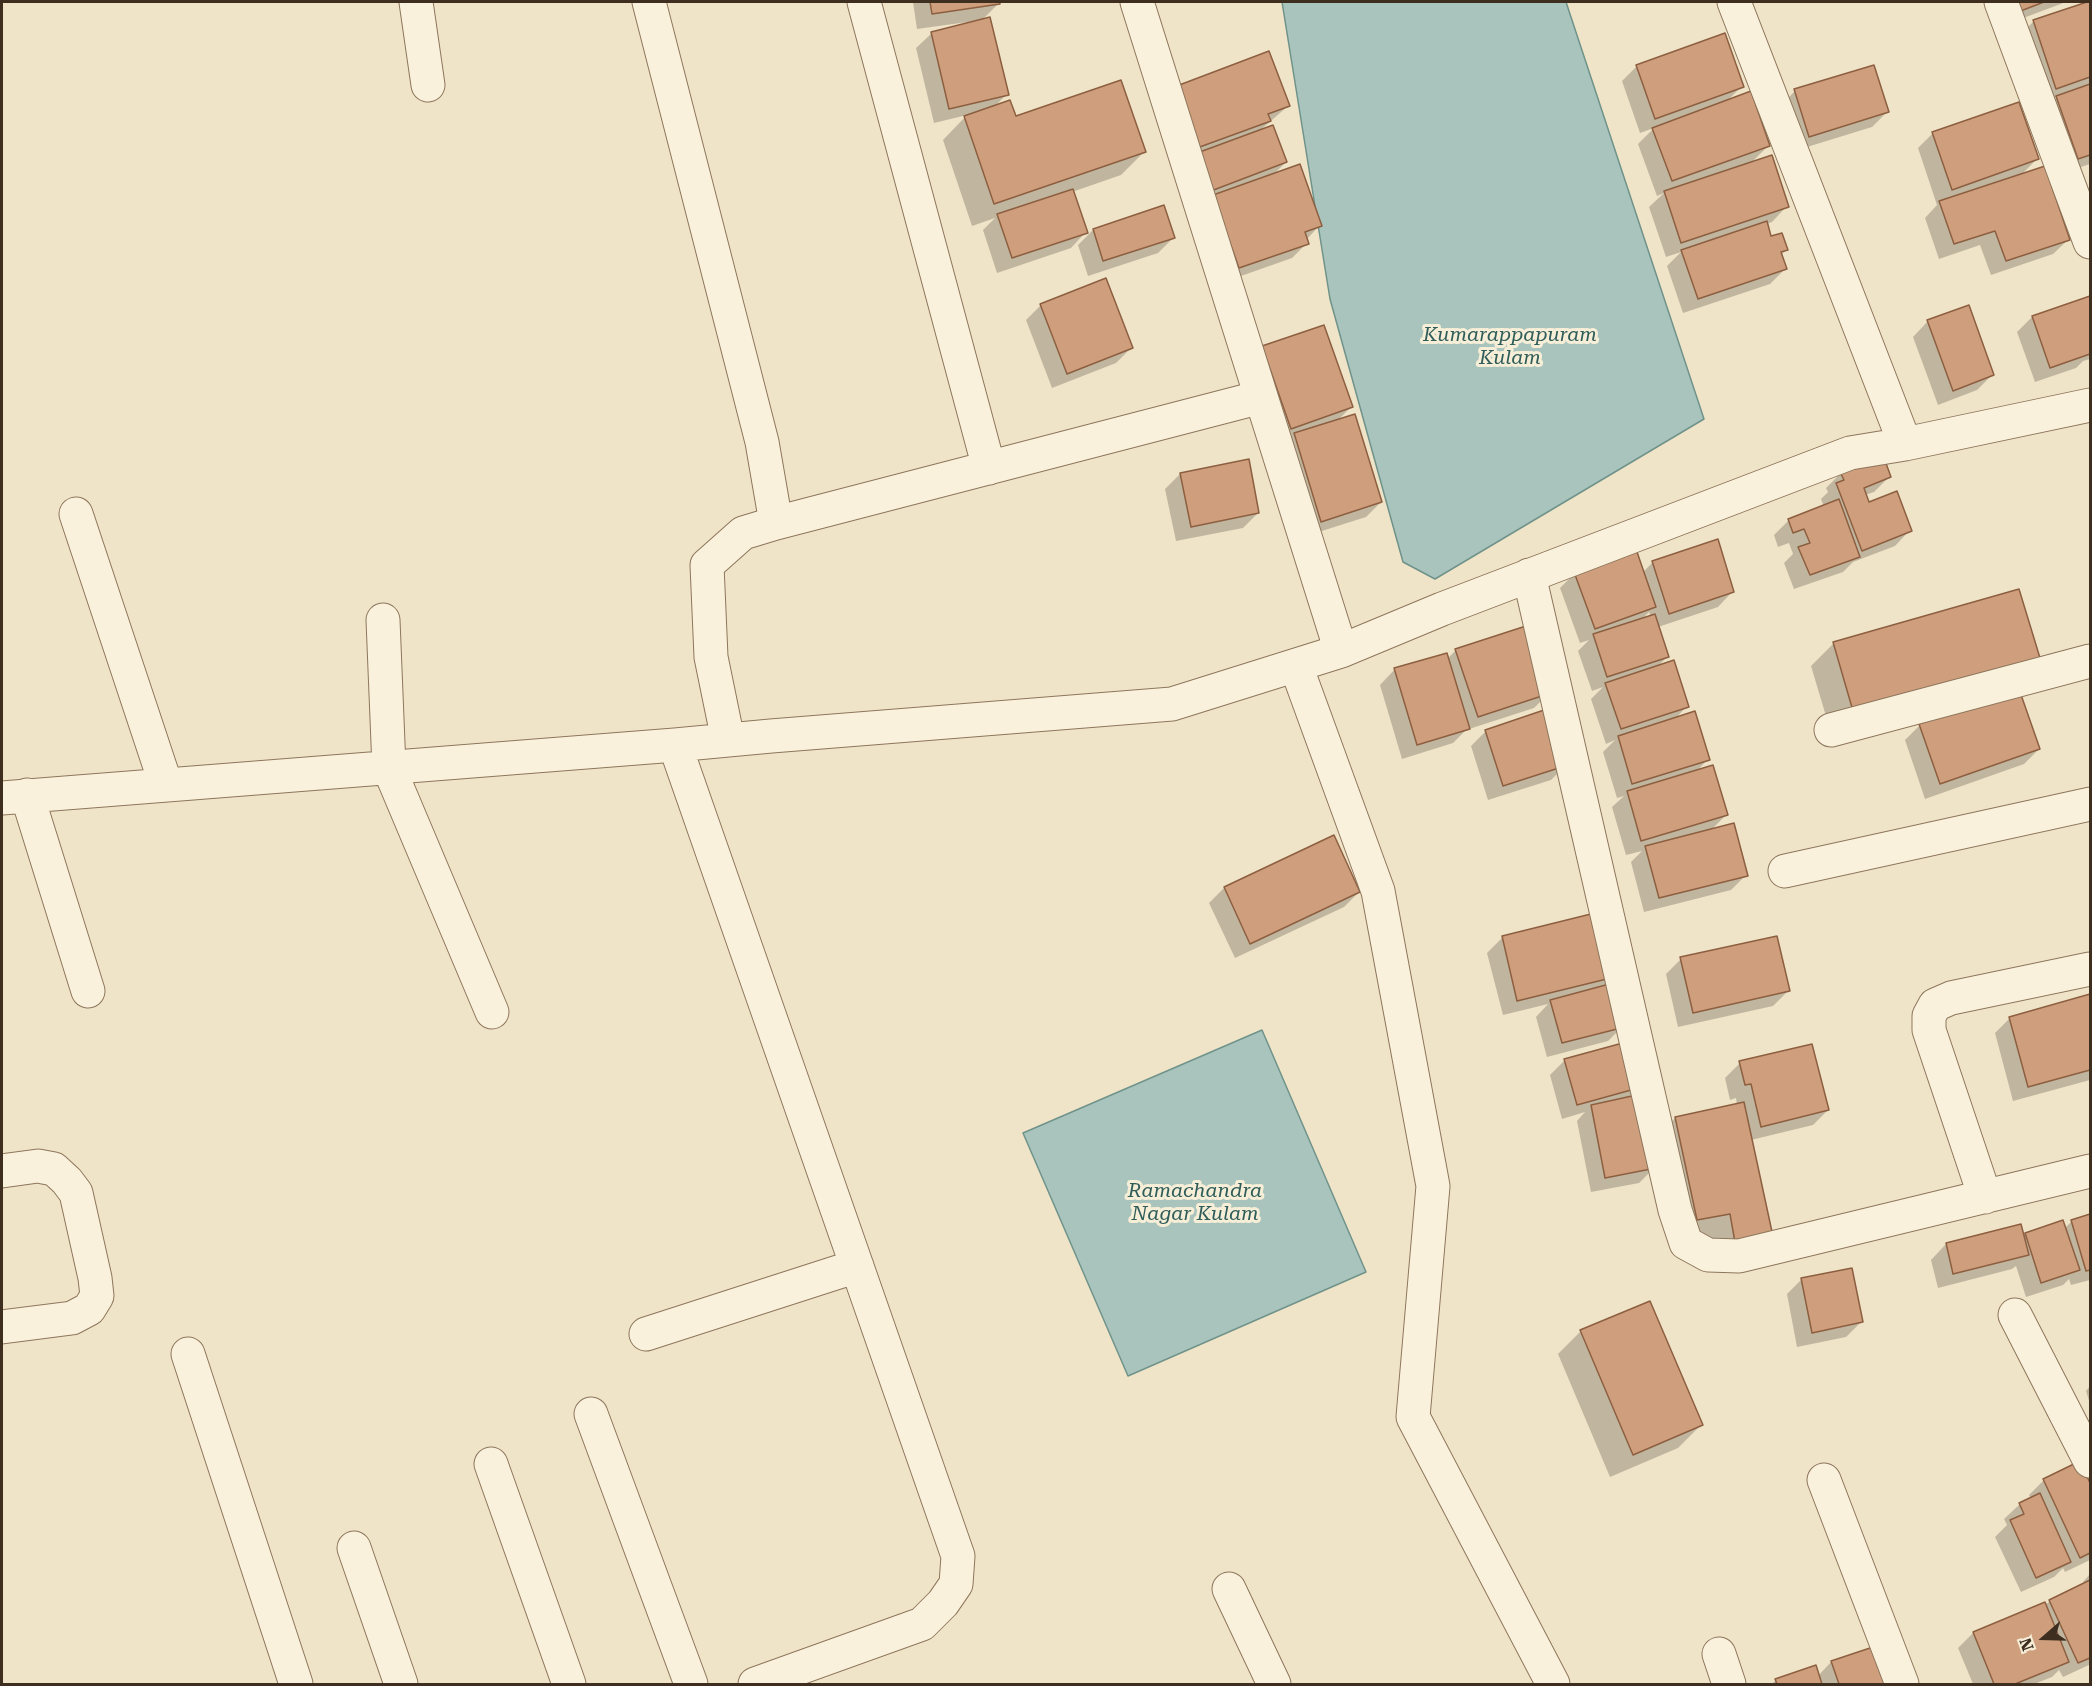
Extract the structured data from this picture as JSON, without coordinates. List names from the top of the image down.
{
  "water": ["Kumarappapuram Kulam", "Ramachandra Nagar Kulam"],
  "north": "left"
}
